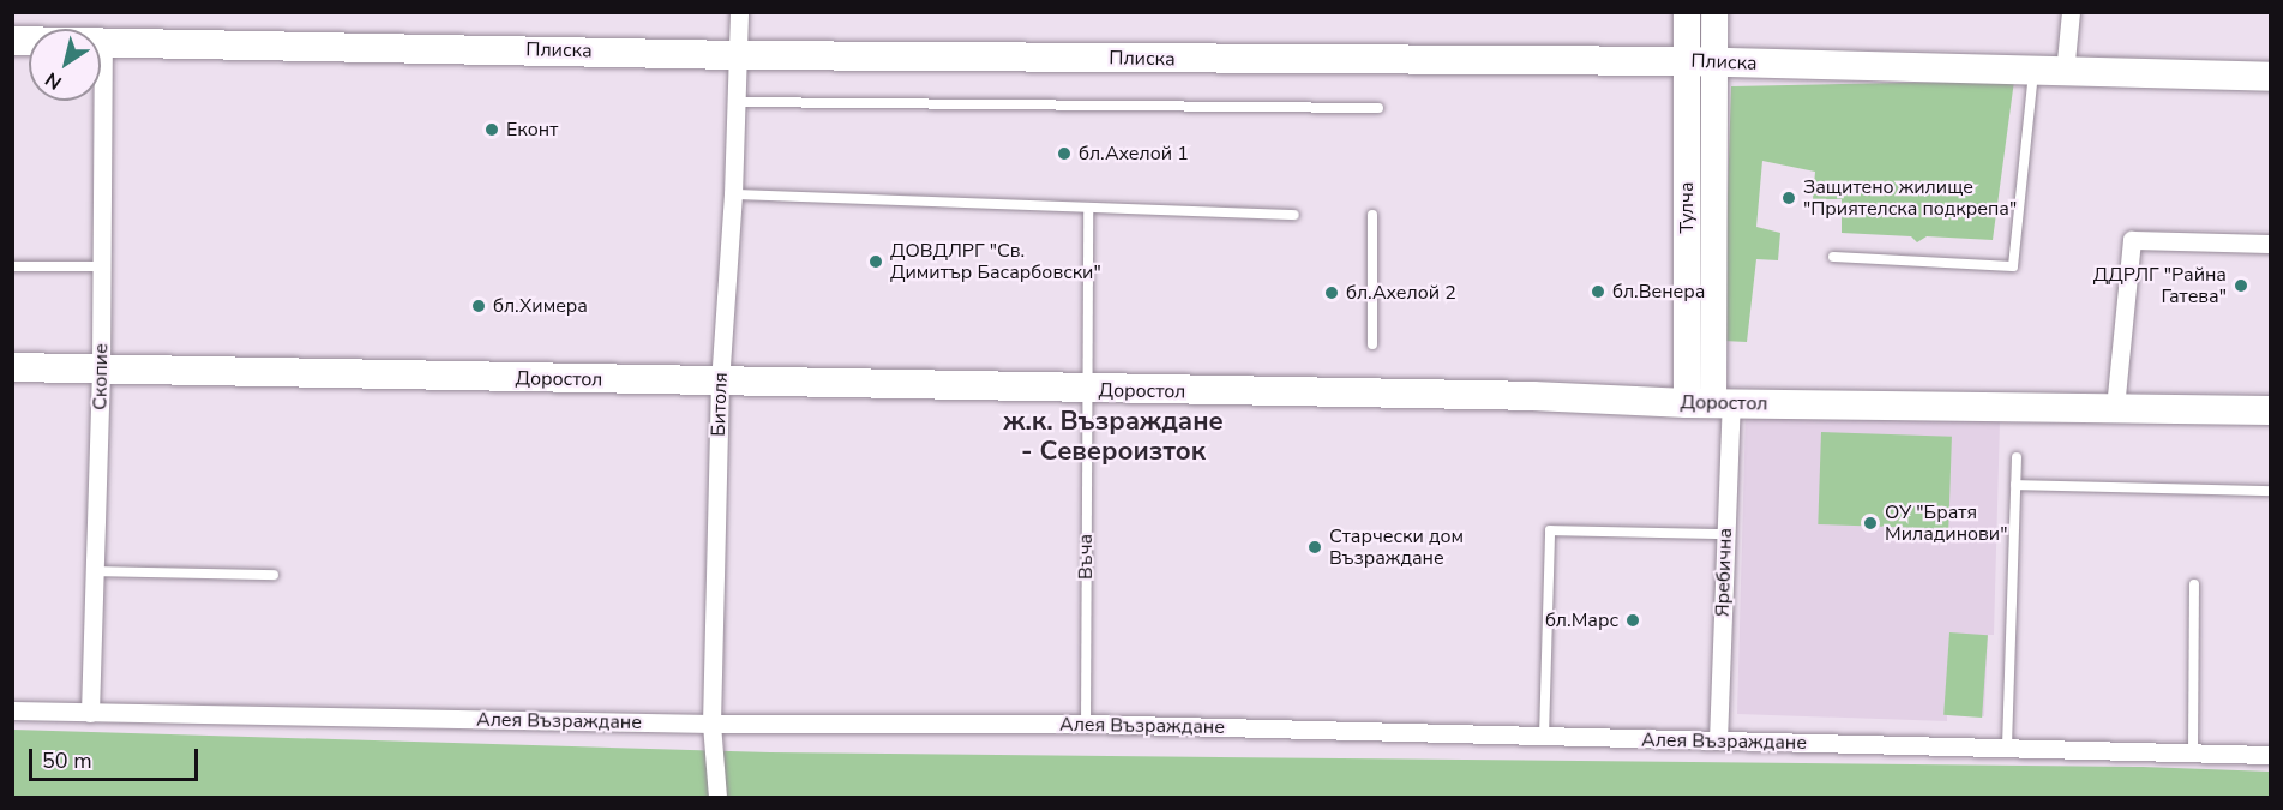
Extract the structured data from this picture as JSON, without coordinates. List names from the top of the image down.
{
  "streets": {
    "main road": ["Плиска", "Тулча", "Доростол"],
    "street": [
      "Скопие",
      "Битоля",
      "Яребична",
      "Алея Възраждане"
    ],
    "lane": ["Въча"]
  },
  "crossings": [
    ["Плиска", "Тулча"],
    ["Плиска", "Скопие"],
    ["Плиска", "Битоля"],
    ["Тулча", "Доростол"],
    ["Тулча", "Яребична"],
    ["Скопие", "Доростол"],
    ["Скопие", "Алея Възраждане"],
    ["Доростол", "Битоля"],
    ["Доростол", "Въча"],
    ["Доростол", "Яребична"],
    ["Битоля", "Алея Възраждане"],
    ["Въча", "Алея Възраждане"],
    ["Яребична", "Алея Възраждане"]
  ],
  "districts": ["ж.к. Възраждане - Североизток"],
  "places": [
    "Еконт",
    "бл.Ахелой 1",
    "Защитено жилище \"Приятелска подкрепа\"",
    "ДОВДЛРГ \"Св. Димитър Басарбовски\"",
    "ДДРЛГ \"Райна Гатева\"",
    "бл.Венера",
    "бл.Ахелой 2",
    "бл.Химера",
    "ОУ \"Братя Миладинови\"",
    "Старчески дом Възраждане",
    "бл.Марс"
  ],
  "scale_bar": "50 m",
  "north": "bottom left"
}
